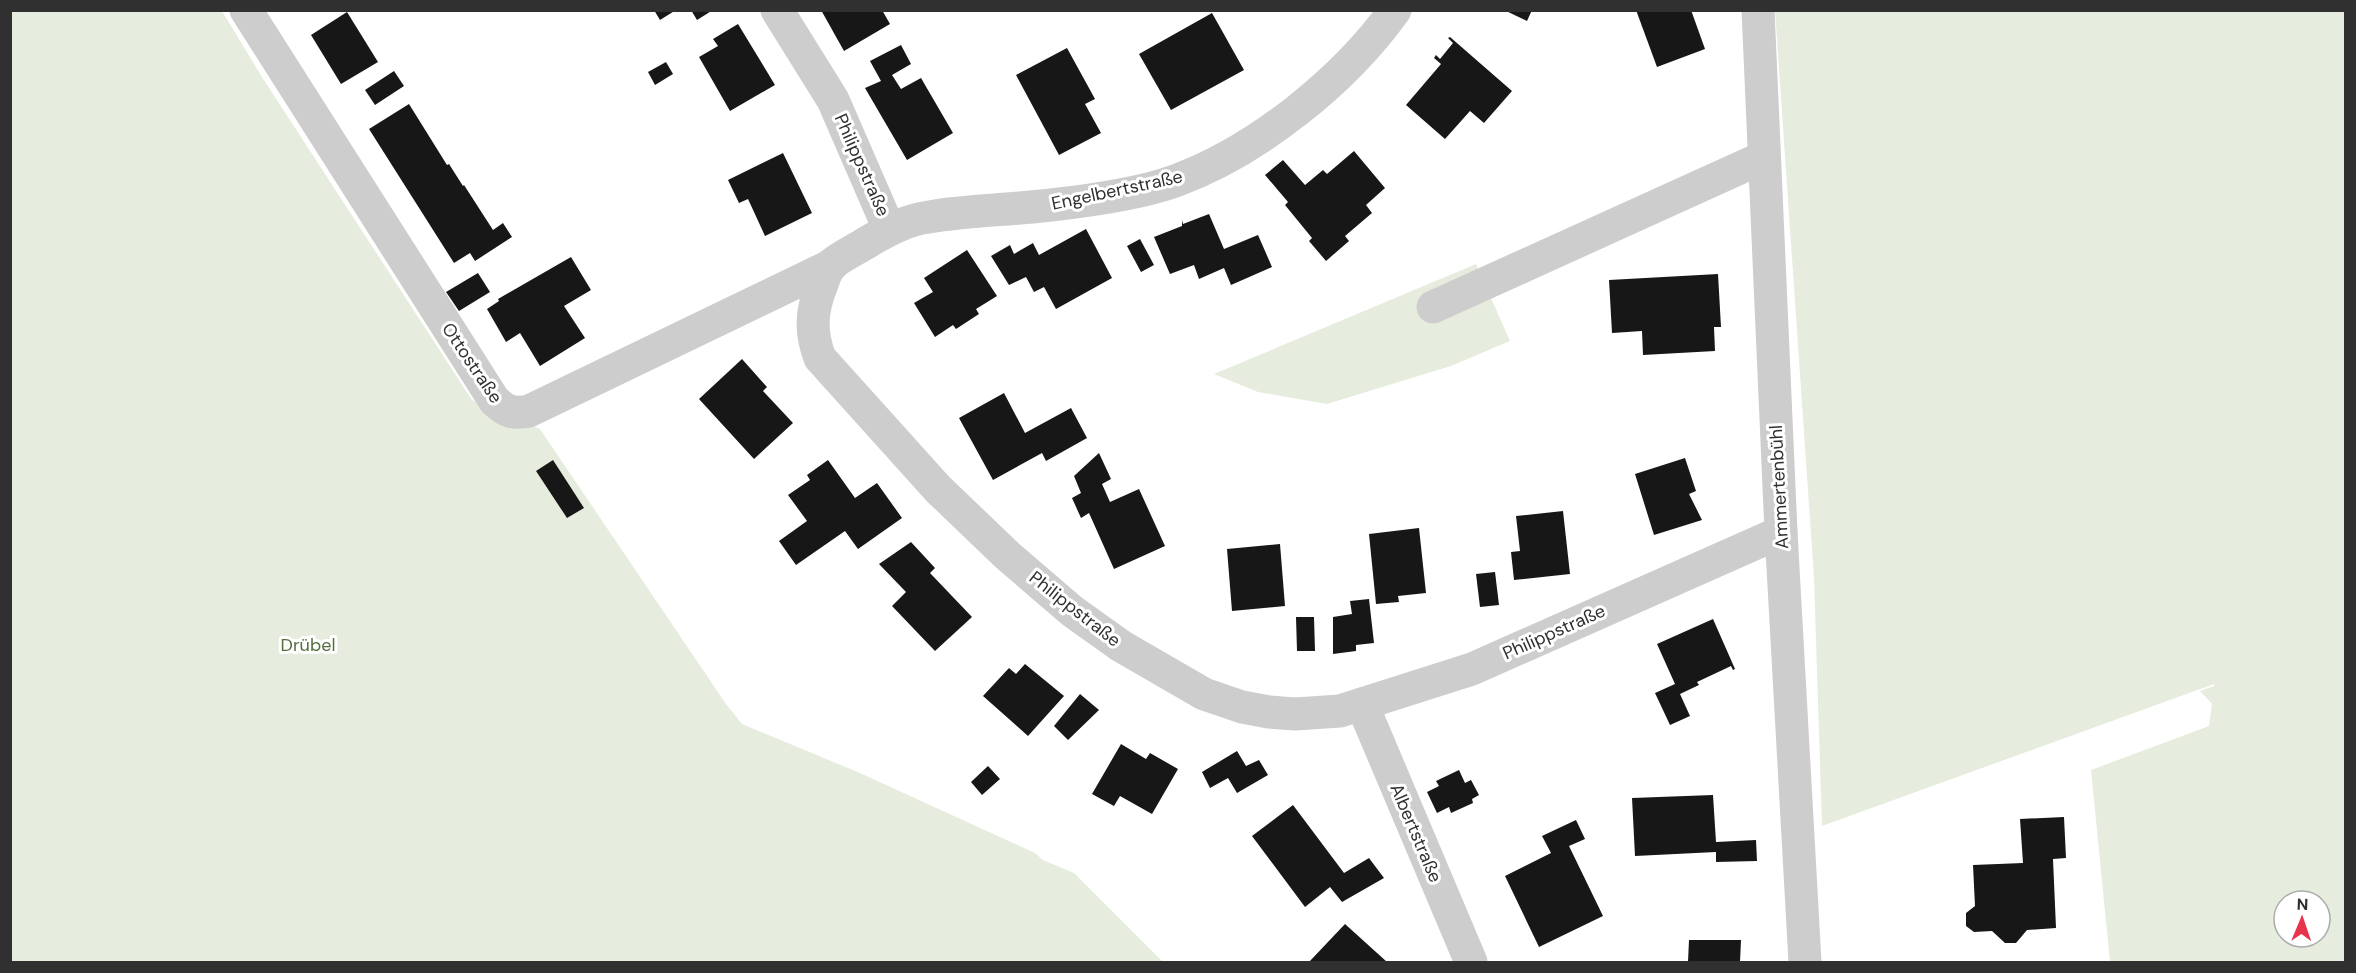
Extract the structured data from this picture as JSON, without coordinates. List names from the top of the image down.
{
  "streets": {
    "street": [
      "Philippstraße",
      "Engelbertstraße",
      "Ottostraße",
      "Ammertenbühl",
      "Albertstraße"
    ]
  },
  "crossings": [
    ["Philippstraße", "Engelbertstraße"],
    ["Philippstraße", "Ottostraße"],
    ["Philippstraße", "Ammertenbühl"],
    ["Philippstraße", "Albertstraße"]
  ],
  "parks": ["Drübel"],
  "north": "top"
}
